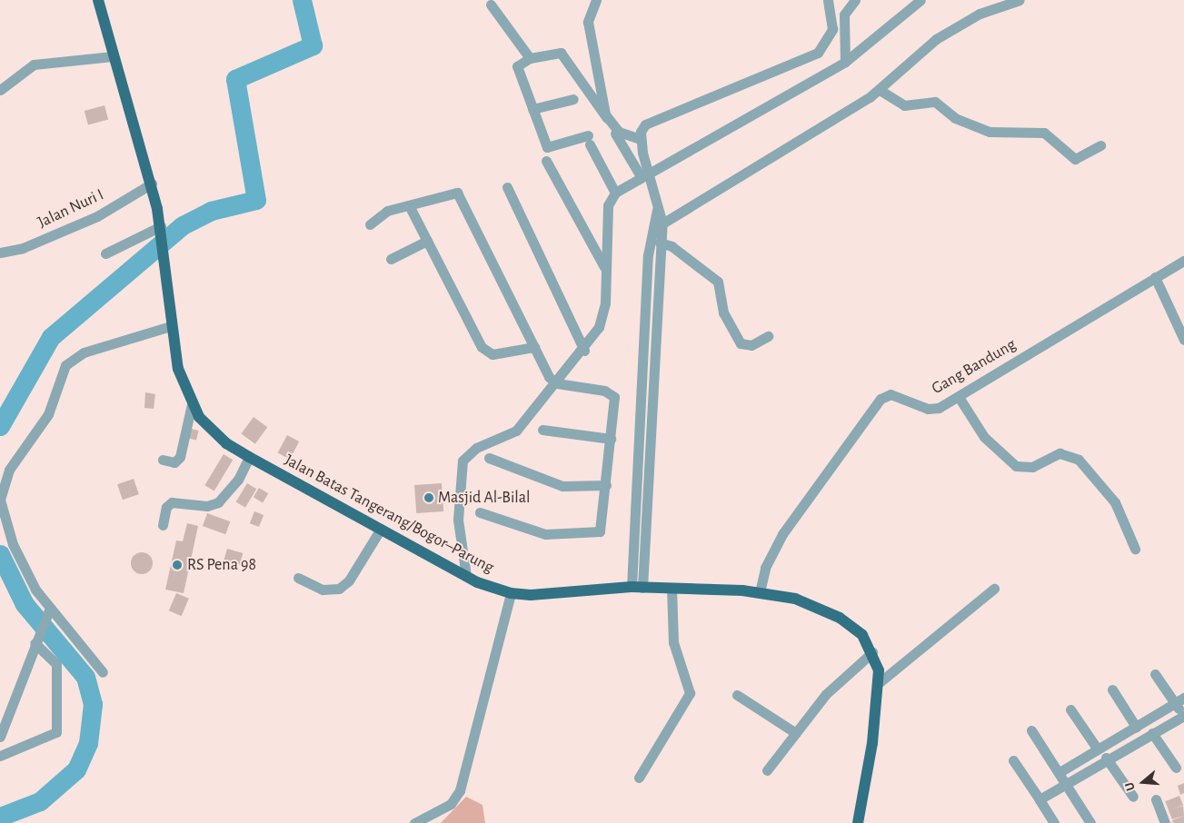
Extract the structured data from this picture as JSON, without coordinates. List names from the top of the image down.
{
  "streets": {
    "main road": ["Jalan Batas Tangerang/Bogor–Parung"],
    "street": ["Jalan Nuri I", "Gang Bandung"]
  },
  "crossings": [
    ["Jalan Nuri I", "Jalan Batas Tangerang/Bogor–Parung"],
    ["Gang Bandung", "Jalan Batas Tangerang/Bogor–Parung"]
  ],
  "places": ["Masjid Al-Bilal", "RS Pena 98"],
  "north": "left"
}
